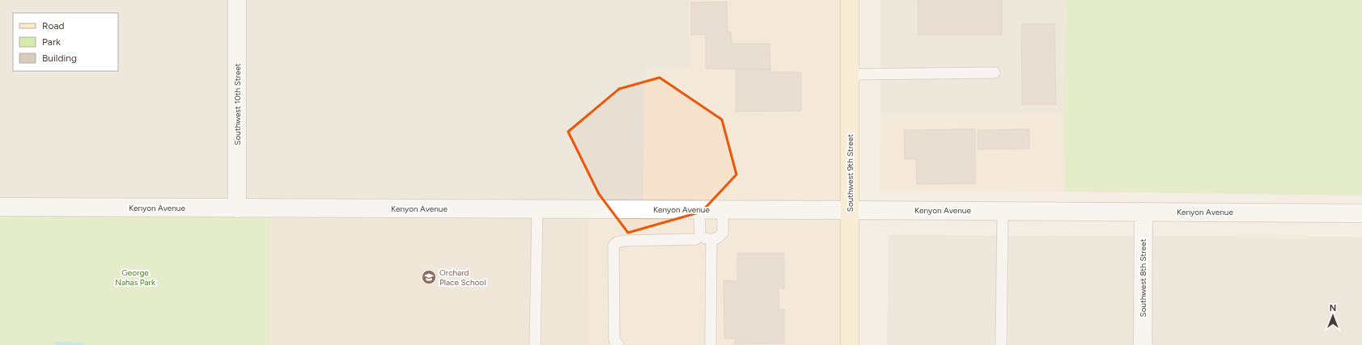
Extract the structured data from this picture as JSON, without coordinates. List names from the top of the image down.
{
  "streets": {
    "main road": ["Southwest 9th Street"],
    "street": ["Southwest 10th Street", "Kenyon Avenue", "Southwest 8th Street"]
  },
  "crossings": [
    ["Southwest 10th Street", "Kenyon Avenue"],
    ["Southwest 9th Street", "Kenyon Avenue"],
    ["Kenyon Avenue", "Southwest 8th Street"]
  ],
  "parks": ["George Nahas Park"],
  "places": {
    "school or university": ["Orchard Place School"]
  },
  "legend": ["Road", "Park", "Building"],
  "north": "top"
}
